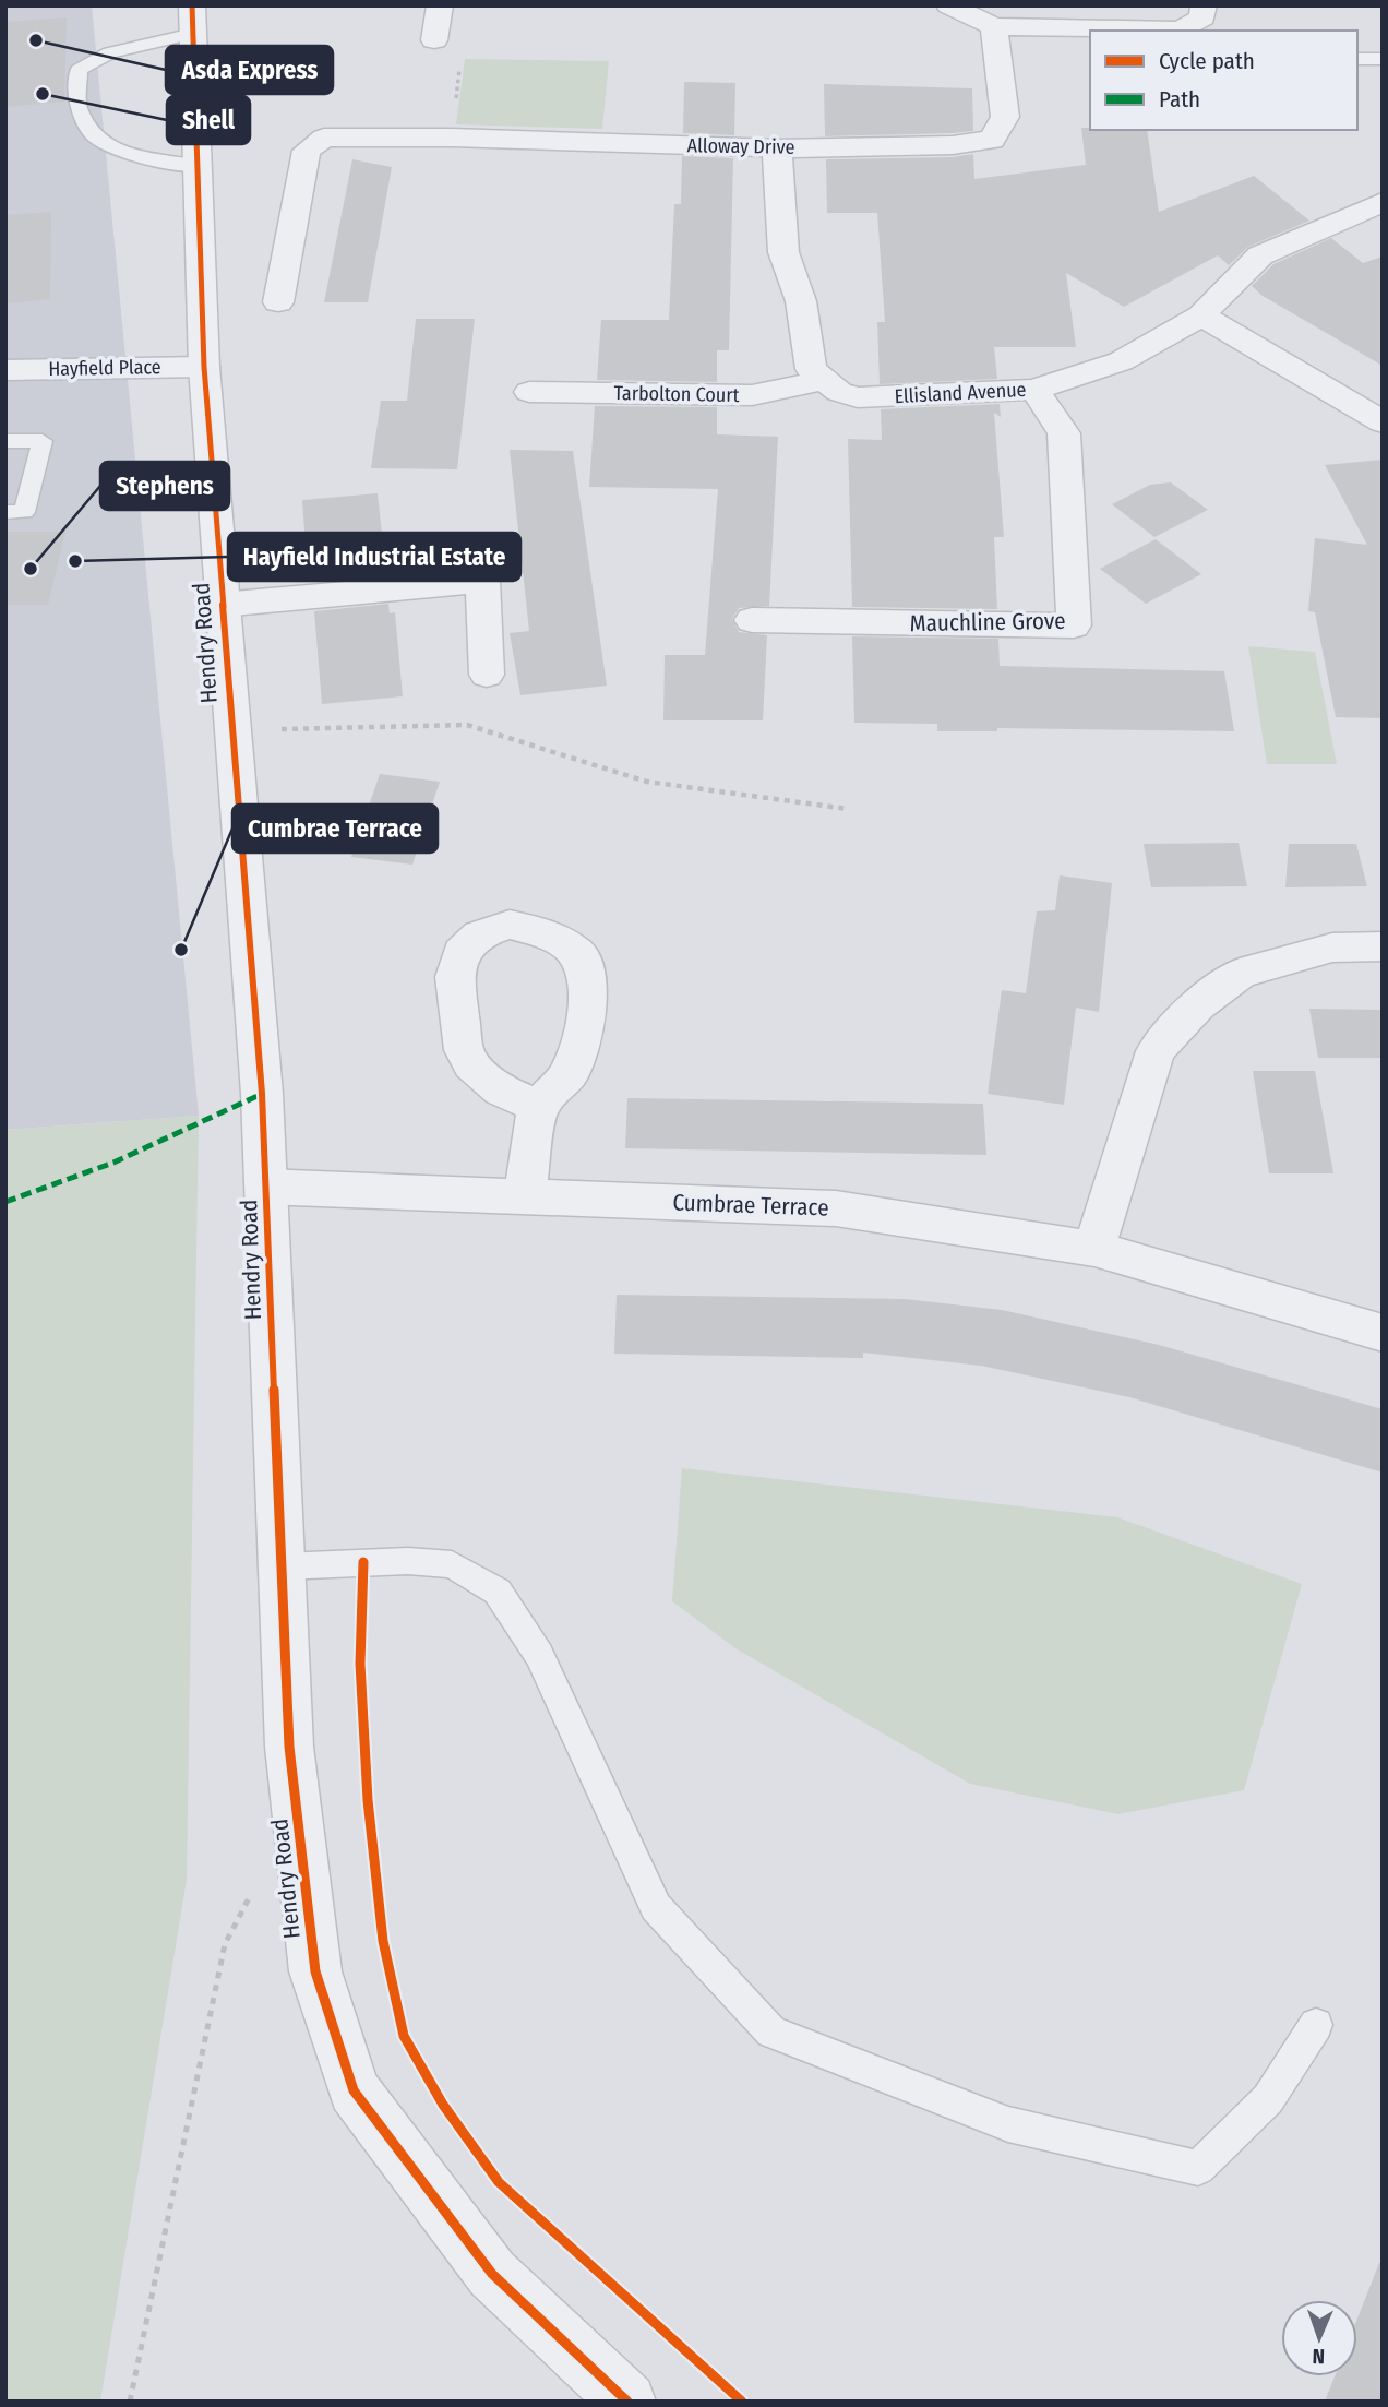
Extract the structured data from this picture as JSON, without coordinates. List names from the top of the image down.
{
  "streets": {
    "street": [
      "Alloway Drive",
      "Hayfield Place",
      "Ellisland Avenue",
      "Tarbolton Court",
      "Mauchline Grove",
      "Hendry Road",
      "Cumbrae Terrace"
    ]
  },
  "crossings": [
    ["Hayfield Place", "Hendry Road"],
    ["Ellisland Avenue", "Tarbolton Court"],
    ["Ellisland Avenue", "Mauchline Grove"],
    ["Hendry Road", "Cumbrae Terrace"]
  ],
  "places": [
    "Asda Express",
    "Shell",
    "Hayfield Industrial Estate",
    "Stephens",
    "Cumbrae Terrace"
  ],
  "legend": ["Cycle path", "Path"],
  "north": "bottom"
}
